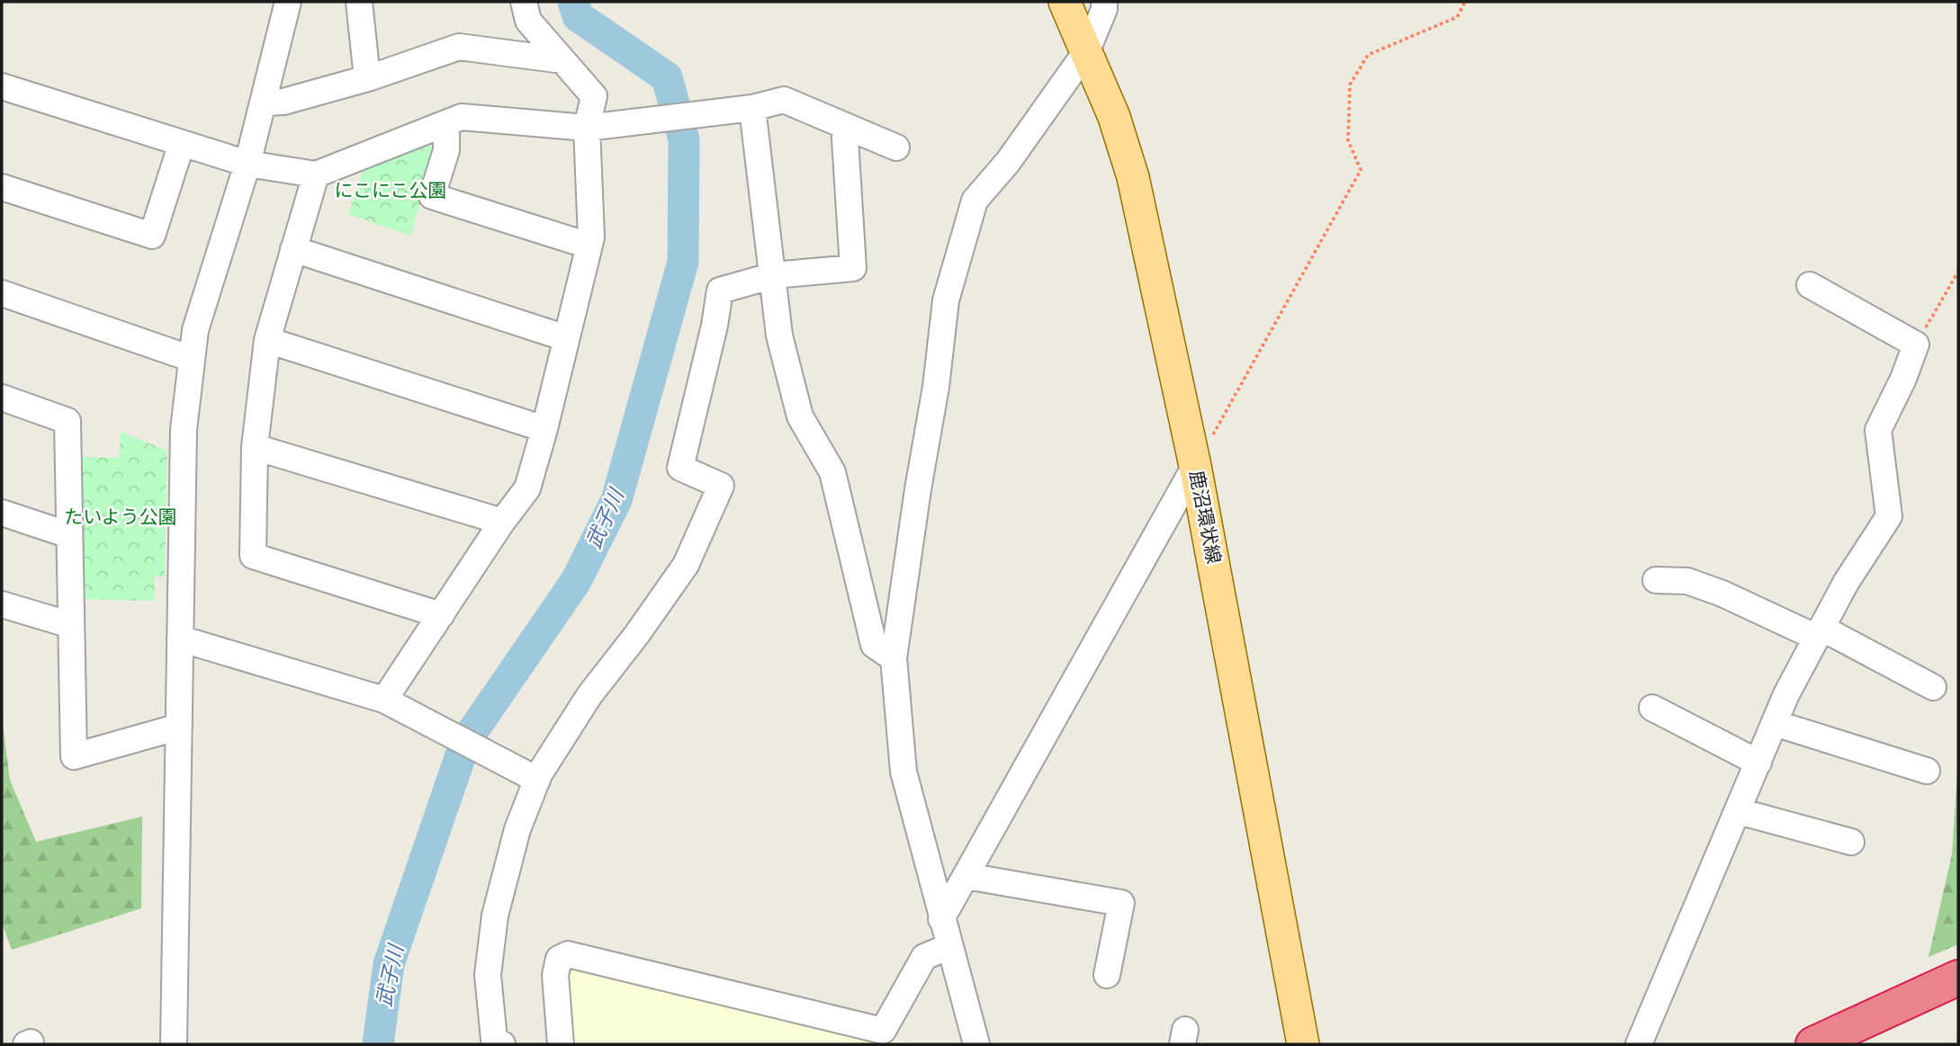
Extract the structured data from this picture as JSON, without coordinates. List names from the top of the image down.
{
  "streets": {
    "main road": ["鹿沼環状線"]
  },
  "water": ["武子川"],
  "parks": ["にこにこ公園", "たいよう公園"]
}
